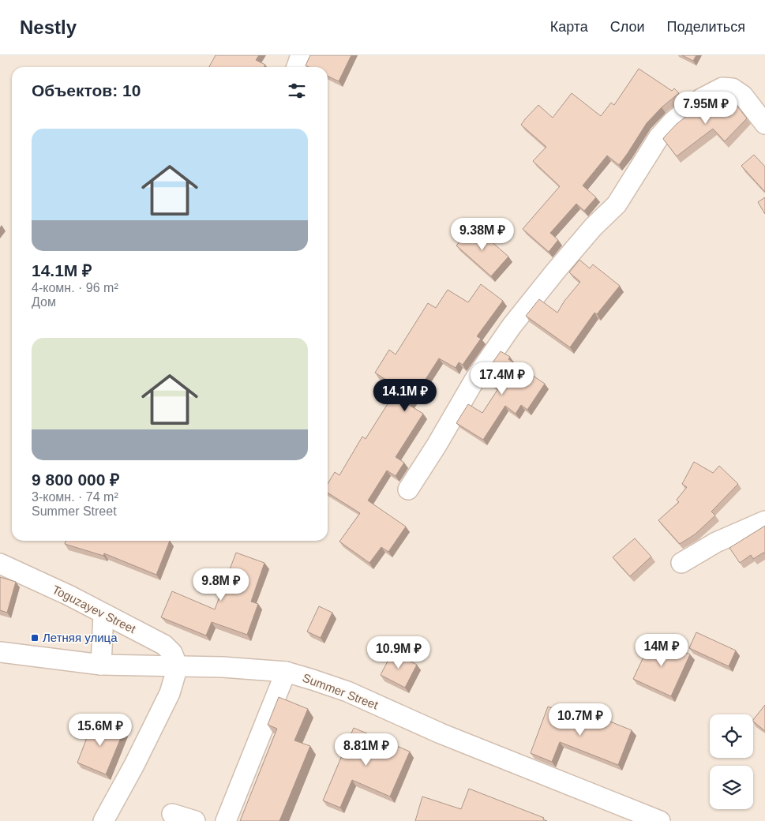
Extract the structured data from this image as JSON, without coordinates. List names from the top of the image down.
{
  "streets": {
    "street": ["Toguzayev Street", "Summer Street"]
  },
  "crossings": [
    ["Toguzayev Street", "Summer Street"]
  ],
  "places": {
    "transit": ["Летняя улица"]
  },
  "page": {
    "header": "Nestly",
    "nav": ["Карта", "Слои", "Поделиться"],
    "heading": "Объектов: 10",
    "price": [
      "7.95M ₽",
      "9.38M ₽",
      "17.4M ₽",
      "14.1M ₽",
      "9.8M ₽",
      "14M ₽",
      "10.9M ₽",
      "10.7M ₽",
      "15.6M ₽",
      "8.81M ₽"
    ],
    "list": [
      {
        "name": "14.1M ₽",
        "note": "4-комн. · 96 m² · Дом"
      },
      {
        "name": "9 800 000 ₽",
        "note": "3-комн. · 74 m² · Summer Street"
      }
    ]
  }
}
